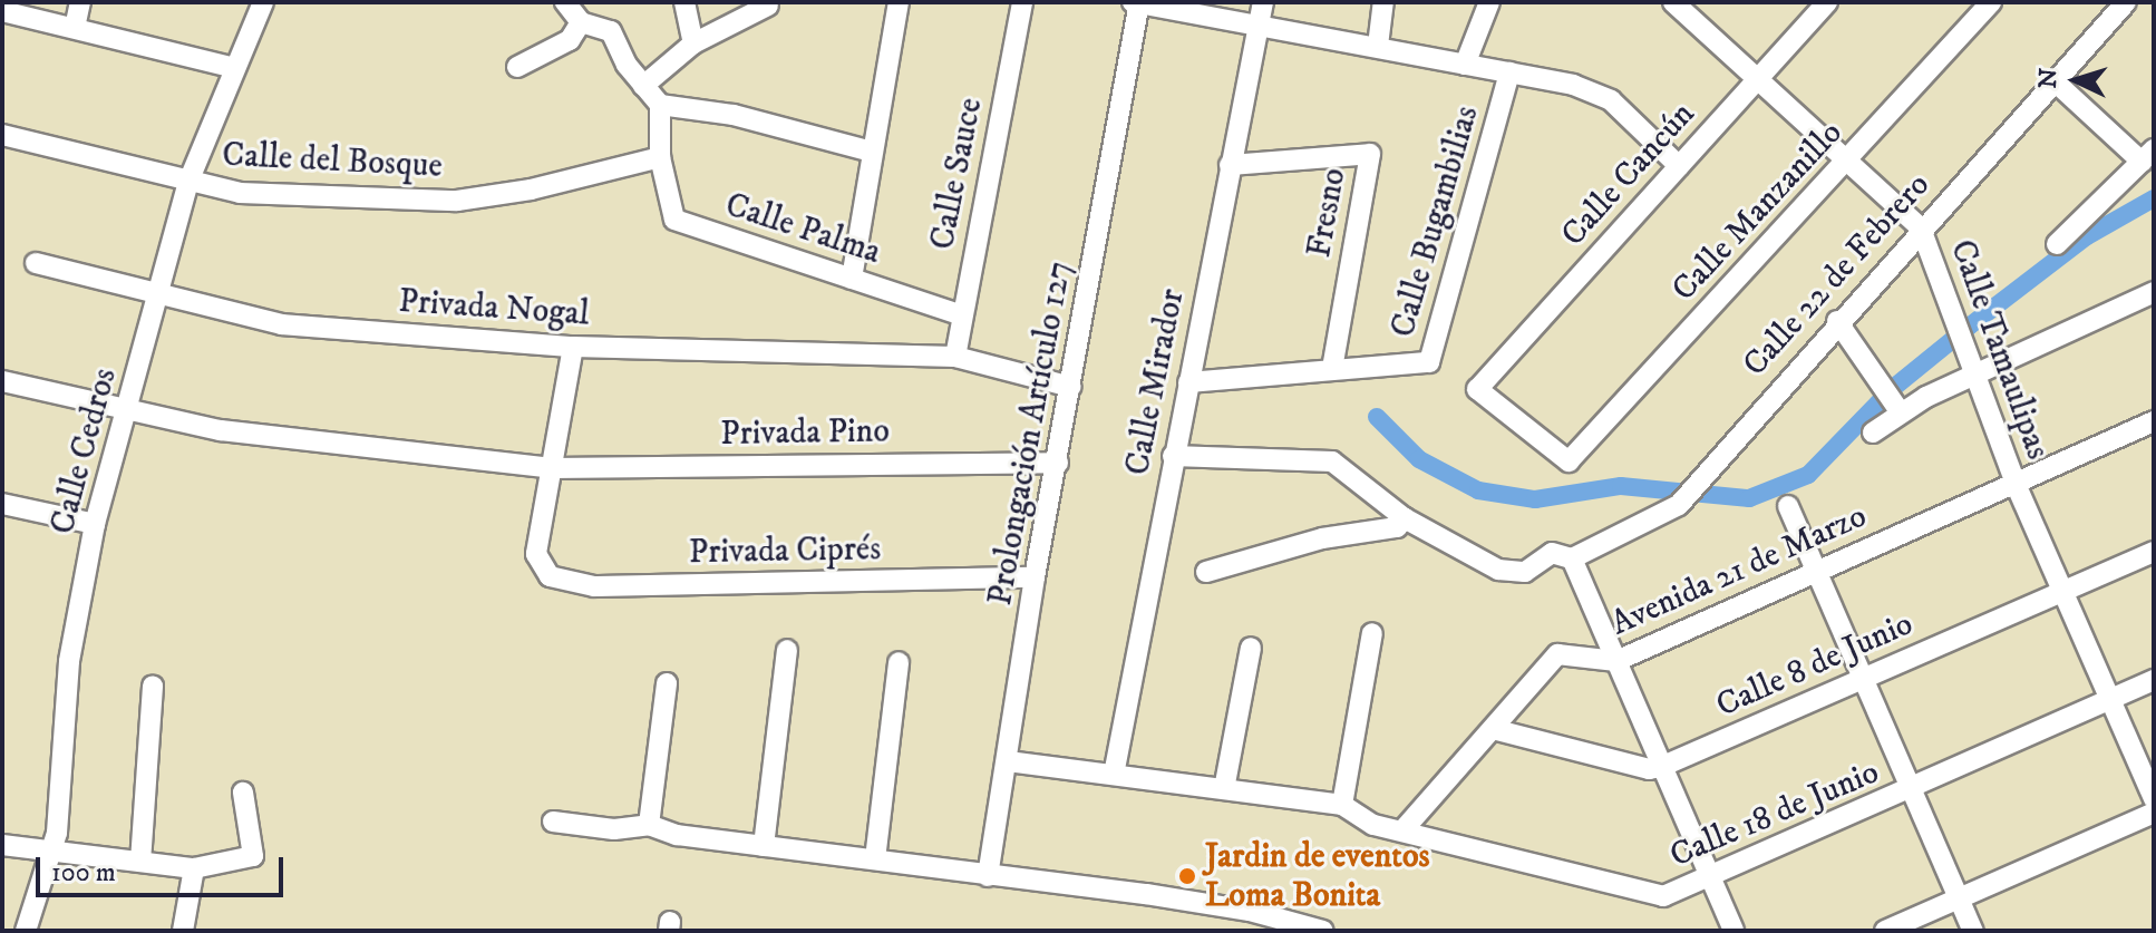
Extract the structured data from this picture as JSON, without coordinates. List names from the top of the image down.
{
  "streets": {
    "street": [
      "Calle del Bosque",
      "Calle Sauce",
      "Calle Cancún",
      "Calle Manzanillo",
      "Fresno",
      "Calle Bugambilias",
      "Calle Palma",
      "Calle 22 de Febrero",
      "Privada Nogal",
      "Calle Tamaulipas",
      "Calle Mirador",
      "Privada Pino",
      "Prolongación Artículo 127",
      "Calle Cedros",
      "Privada Ciprés",
      "Avenida 21 de Marzo",
      "Calle 8 de Junio",
      "Calle 18 de Junio"
    ]
  },
  "crossings": [
    ["Calle del Bosque", "Calle Palma"],
    ["Calle del Bosque", "Calle Cedros"],
    ["Calle Sauce", "Calle Palma"],
    ["Calle Sauce", "Privada Nogal"],
    ["Calle Cancún", "Calle Manzanillo"],
    ["Calle Cancún", "Calle Tamaulipas"],
    ["Calle Manzanillo", "Calle Tamaulipas"],
    ["Fresno", "Calle Bugambilias"],
    ["Fresno", "Calle Mirador"],
    ["Calle Bugambilias", "Calle Mirador"],
    ["Calle 22 de Febrero", "Calle Tamaulipas"],
    ["Privada Nogal", "Prolongación Artículo 127"],
    ["Privada Nogal", "Calle Cedros"],
    ["Calle Tamaulipas", "Avenida 21 de Marzo"],
    ["Calle Tamaulipas", "Calle 8 de Junio"],
    ["Calle Tamaulipas", "Calle 18 de Junio"],
    ["Privada Pino", "Prolongación Artículo 127"],
    ["Privada Pino", "Calle Cedros"],
    ["Privada Pino", "Privada Ciprés"],
    ["Prolongación Artículo 127", "Privada Ciprés"],
    ["Avenida 21 de Marzo", "Calle 18 de Junio"]
  ],
  "places": ["Jardin de eventos Loma Bonita"],
  "scale_bar": "100 m",
  "north": "left"
}
